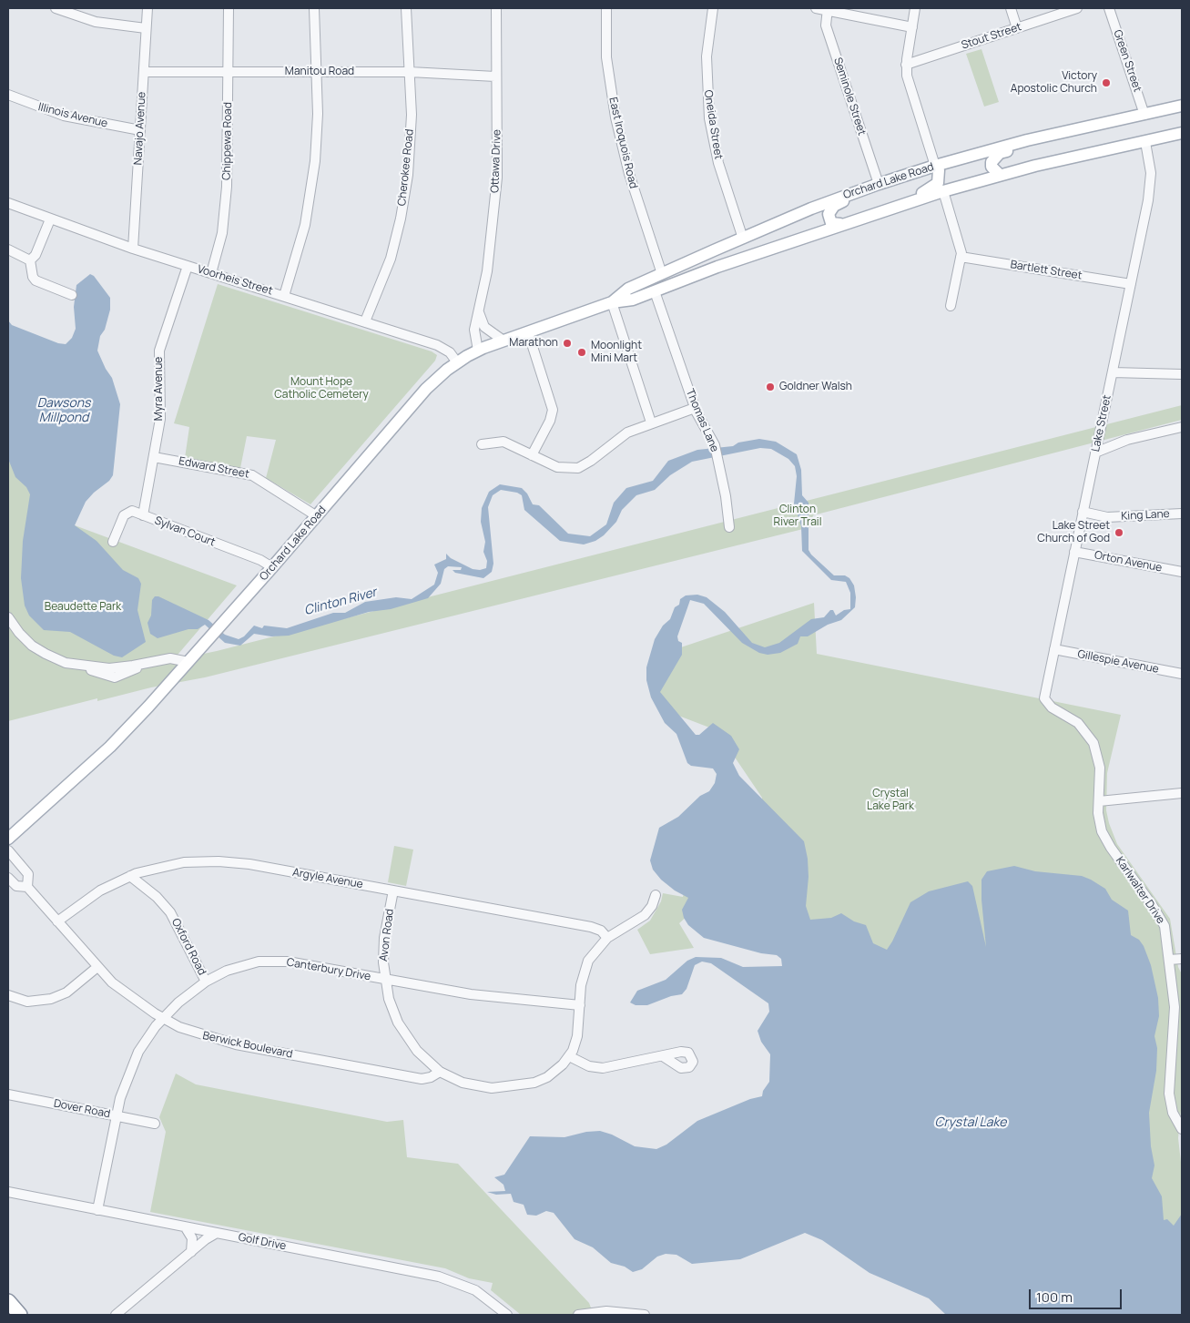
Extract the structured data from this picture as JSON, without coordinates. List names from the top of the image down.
{
  "streets": {
    "main road": ["Orchard Lake Road"],
    "street": [
      "Stout Street",
      "Green Street",
      "Manitou Road",
      "Seminole Street",
      "Illinois Avenue",
      "Oneida Street",
      "Navajo Avenue",
      "Chippewa Road",
      "East Iroquois Road",
      "Ottawa Drive",
      "Cherokee Road",
      "Bartlett Street",
      "Voorheis Street",
      "Myra Avenue",
      "Thomas Lane",
      "Lake Street",
      "Edward Street",
      "King Lane",
      "Sylvan Court",
      "Orton Avenue",
      "Gillespie Avenue",
      "Argyle Avenue",
      "Karlwalter Drive",
      "Avon Road",
      "Oxford Road",
      "Canterbury Drive",
      "Berwick Boulevard",
      "Dover Road",
      "Golf Drive"
    ]
  },
  "crossings": [
    ["Green Street", "Orchard Lake Road"],
    ["Manitou Road", "Navajo Avenue"],
    ["Manitou Road", "Chippewa Road"],
    ["Manitou Road", "Ottawa Drive"],
    ["Manitou Road", "Cherokee Road"],
    ["Seminole Street", "Orchard Lake Road"],
    ["Illinois Avenue", "Navajo Avenue"],
    ["Oneida Street", "Orchard Lake Road"],
    ["Navajo Avenue", "Voorheis Street"],
    ["Chippewa Road", "Voorheis Street"],
    ["East Iroquois Road", "Orchard Lake Road"],
    ["Ottawa Drive", "Orchard Lake Road"],
    ["Cherokee Road", "Voorheis Street"],
    ["Orchard Lake Road", "Voorheis Street"],
    ["Orchard Lake Road", "Thomas Lane"],
    ["Orchard Lake Road", "Lake Street"],
    ["Orchard Lake Road", "Edward Street"],
    ["Orchard Lake Road", "Sylvan Court"],
    ["Bartlett Street", "Lake Street"],
    ["Voorheis Street", "Myra Avenue"],
    ["Myra Avenue", "Edward Street"],
    ["Myra Avenue", "Sylvan Court"],
    ["Lake Street", "King Lane"],
    ["Lake Street", "Orton Avenue"],
    ["Lake Street", "Gillespie Avenue"],
    ["Lake Street", "Karlwalter Drive"],
    ["Argyle Avenue", "Avon Road"],
    ["Argyle Avenue", "Oxford Road"],
    ["Argyle Avenue", "Berwick Boulevard"],
    ["Avon Road", "Canterbury Drive"],
    ["Avon Road", "Berwick Boulevard"],
    ["Oxford Road", "Canterbury Drive"],
    ["Canterbury Drive", "Berwick Boulevard"],
    ["Canterbury Drive", "Dover Road"],
    ["Canterbury Drive", "Golf Drive"]
  ],
  "water": ["Dawsons Millpond", "Clinton River", "Crystal Lake"],
  "parks": [
    "Mount Hope Catholic Cemetery",
    "Clinton River Trail",
    "Beaudette Park",
    "Crystal Lake Park"
  ],
  "places": [
    "Victory Apostolic Church",
    "Marathon",
    "Moonlight Mini Mart",
    "Goldner Walsh",
    "Lake Street Church of God"
  ],
  "scale_bar": "100 m"
}
